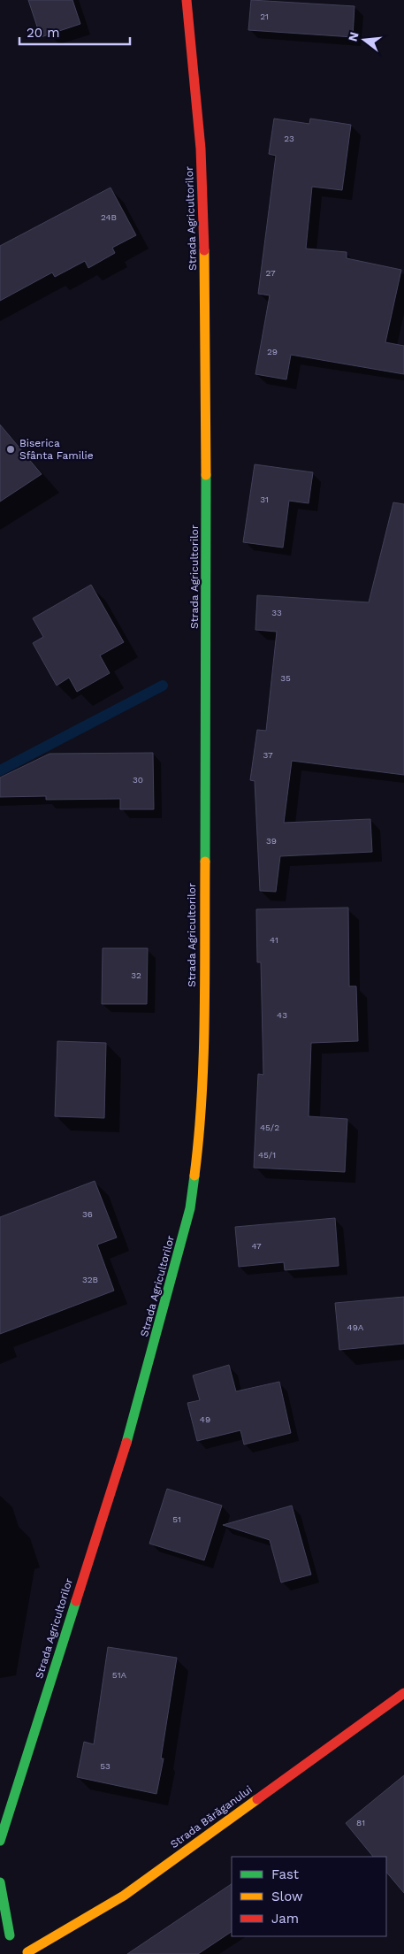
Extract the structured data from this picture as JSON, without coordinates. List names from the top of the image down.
{
  "streets": {
    "street": ["Strada Agricultorilor", "Strada Bărăganului"]
  },
  "places": ["Biserica Sfânta Familie"],
  "house_numbers": [
    "21",
    "23",
    "24B",
    "27",
    "29",
    "31",
    "33",
    "35",
    "37",
    "30",
    "39",
    "41",
    "32",
    "43",
    "45/2",
    "45/1",
    "36",
    "47",
    "32B",
    "49A",
    "49",
    "51",
    "51A",
    "53",
    "81"
  ],
  "legend": ["Fast", "Slow", "Jam"],
  "scale_bar": "20 m",
  "north": "left"
}
